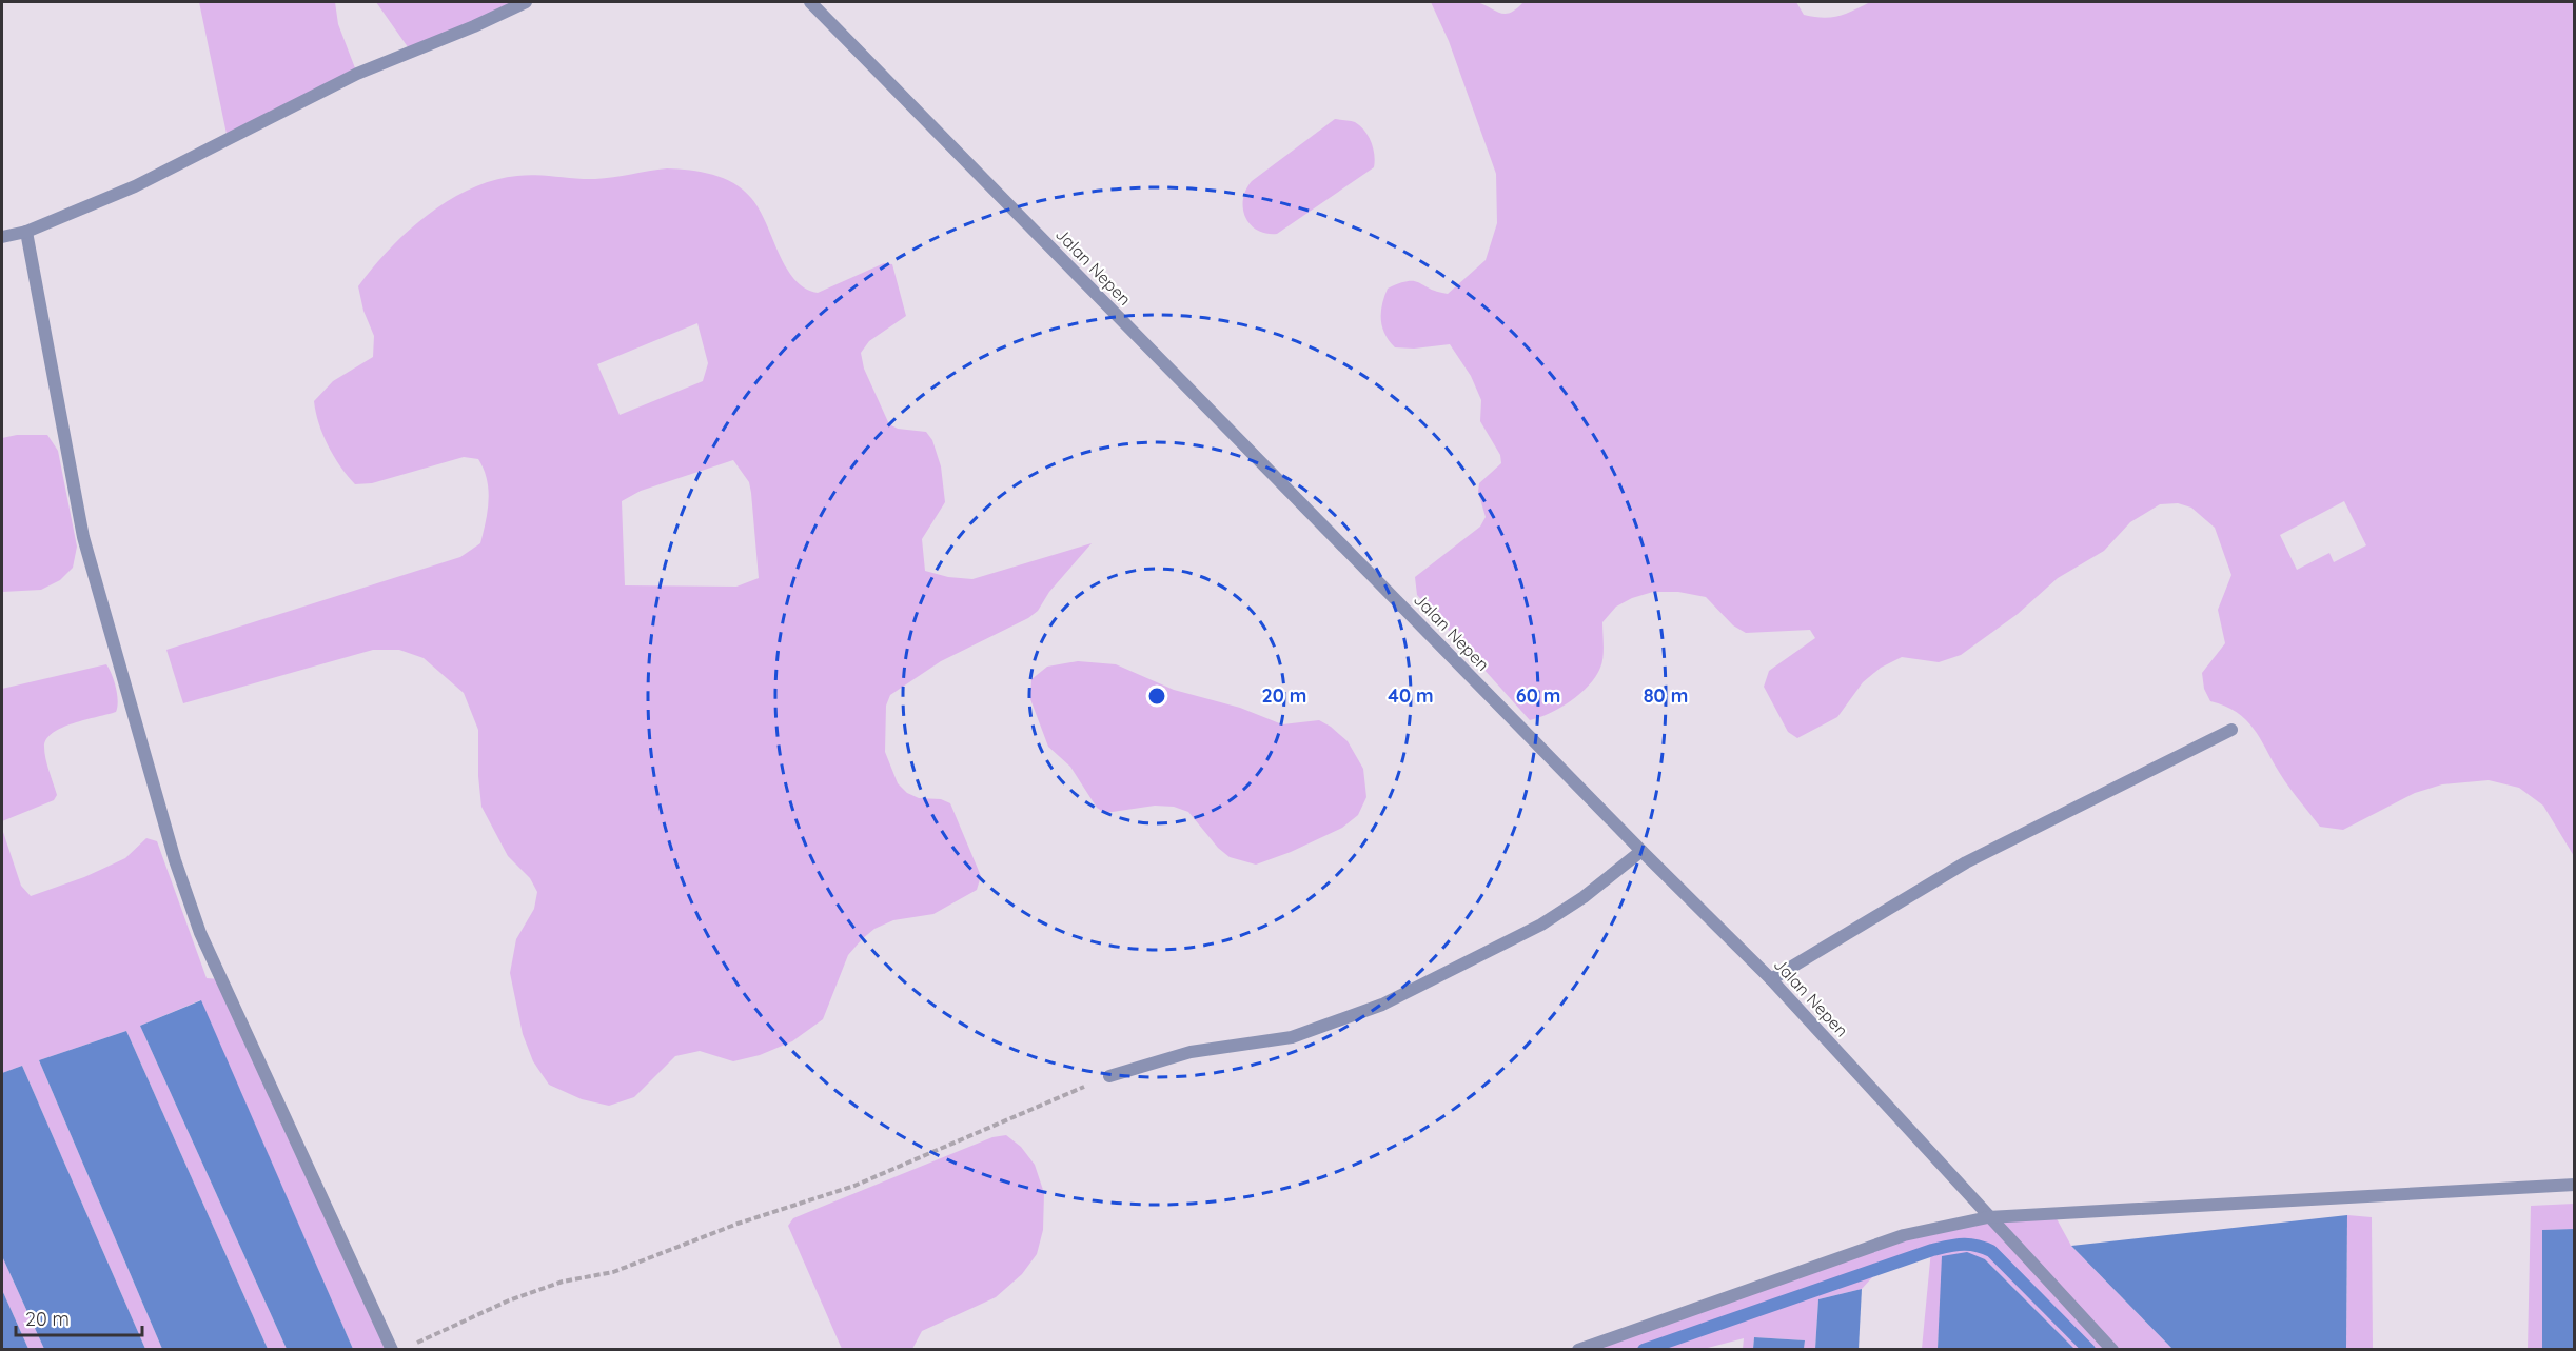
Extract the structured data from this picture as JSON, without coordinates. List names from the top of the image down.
{
  "streets": {
    "street": ["Jalan Nepen"]
  },
  "scale_bar": "20 m",
  "rings": [
    "20 m",
    "40 m",
    "60 m",
    "80 m"
  ]
}
